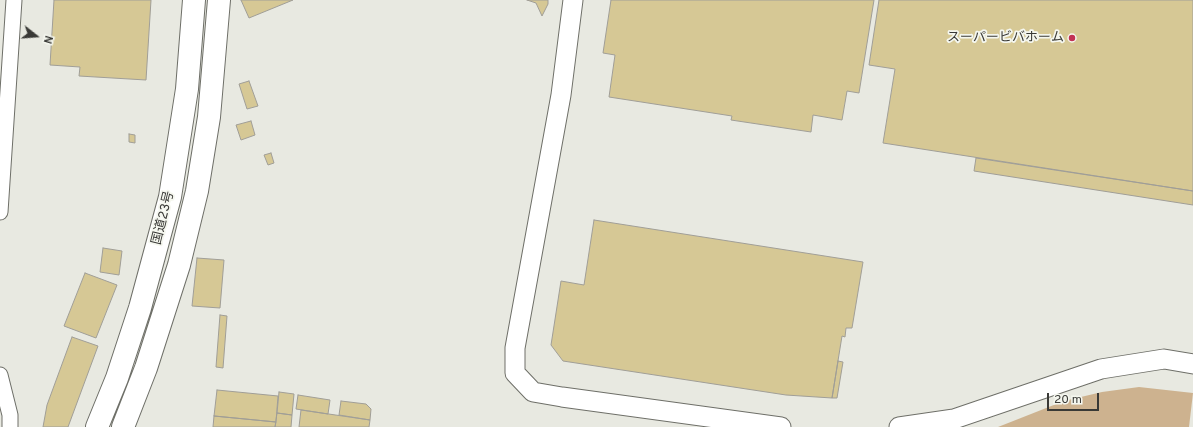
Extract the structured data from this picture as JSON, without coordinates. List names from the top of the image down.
{
  "streets": {
    "highway": ["国道23号"]
  },
  "places": ["スーパービバホーム"],
  "scale_bar": "20 m",
  "north": "right"
}
